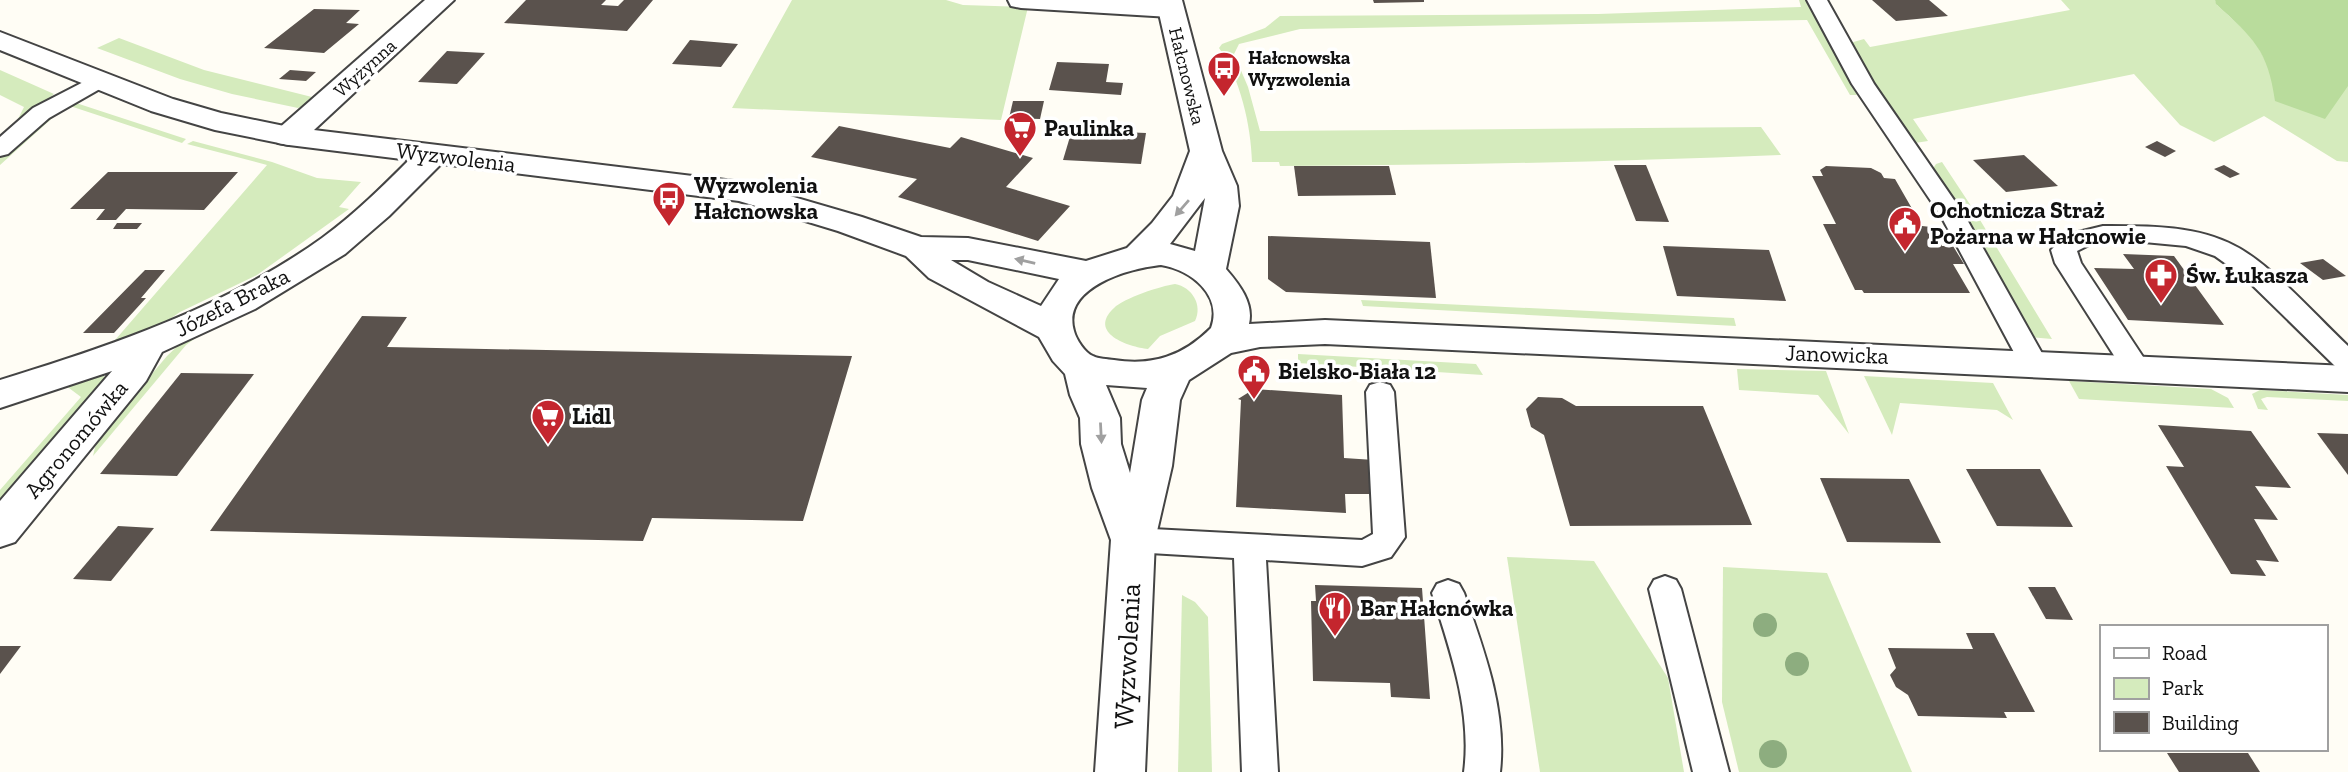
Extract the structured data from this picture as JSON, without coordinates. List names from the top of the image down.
{
  "streets": {
    "street": [
      "Wyżynna",
      "Hałcnowska",
      "Wyzwolenia",
      "Józefa Braka",
      "Janowicka",
      "Agronomówka"
    ]
  },
  "crossings": [
    ["Wyżynna", "Wyzwolenia"],
    ["Hałcnowska", "Wyzwolenia"],
    ["Hałcnowska", "Janowicka"],
    ["Wyzwolenia", "Józefa Braka"],
    ["Wyzwolenia", "Janowicka"],
    ["Józefa Braka", "Agronomówka"]
  ],
  "places": {
    "bus stop": ["Hałcnowska Wyzwolenia", "Wyzwolenia Hałcnowska"],
    "supermarket": ["Paulinka", "Lidl"],
    "public building": ["Ochotnicza Straż Pożarna w Hałcnowie", "Bielsko-Biała 12"],
    "pharmacy": ["Św. Łukasza"],
    "restaurant": ["Bar Hałcnówka"]
  },
  "legend": ["Road", "Park", "Building"]
}
